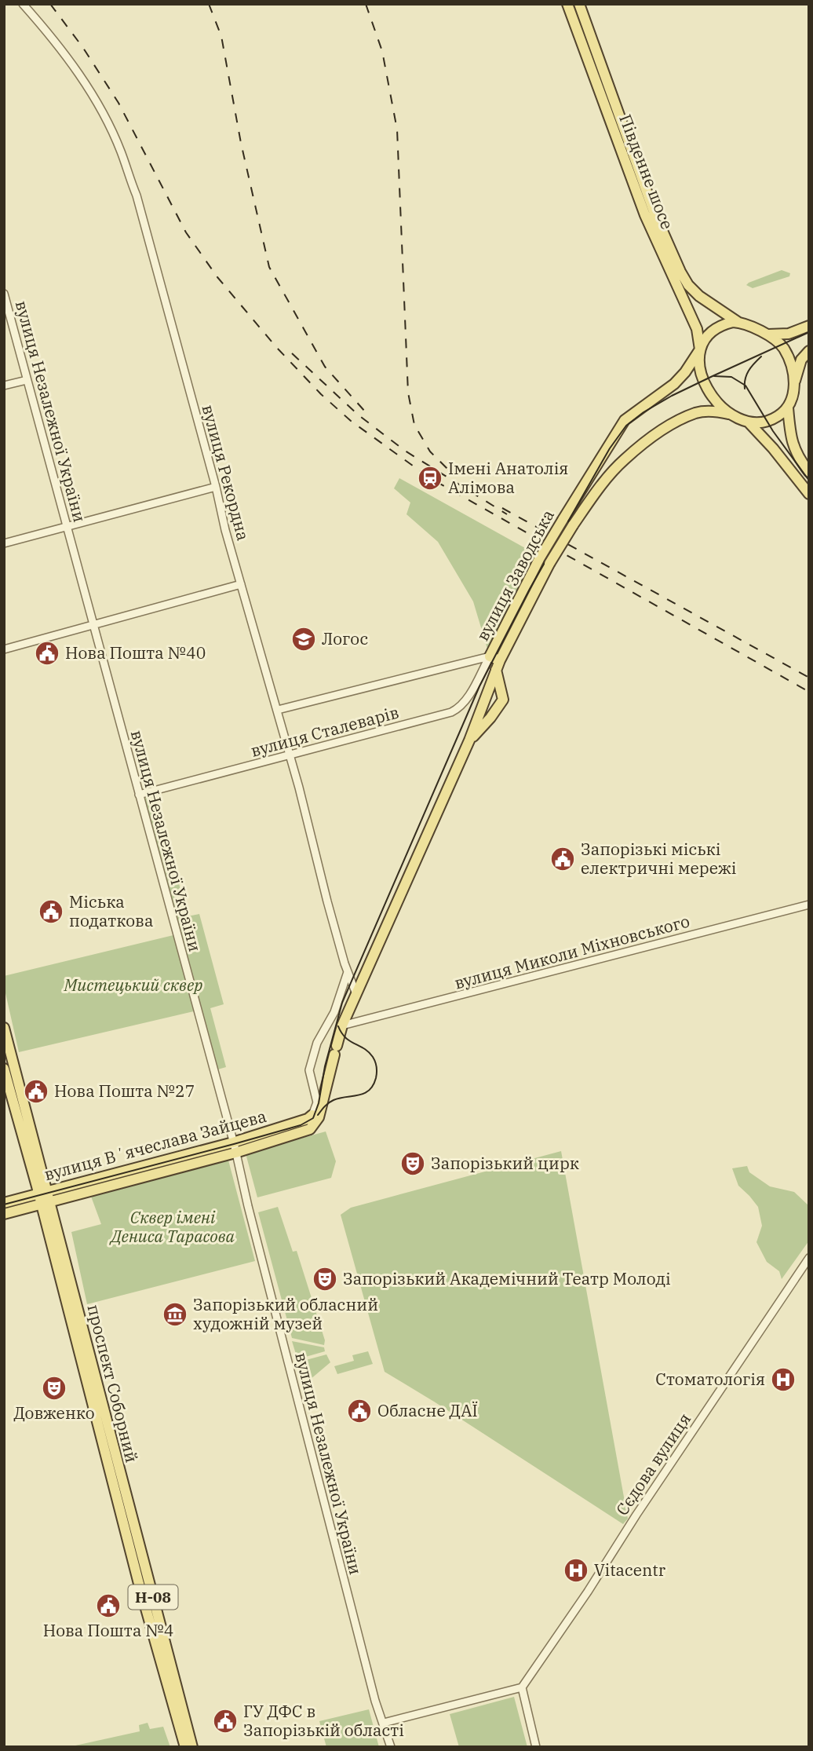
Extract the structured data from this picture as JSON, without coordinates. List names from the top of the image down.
{
  "streets": {
    "main road": [
      "Південне шосе",
      "вулиця Заводська",
      "вулиця Вʼячеслава Зайцева",
      "проспект Соборний",
      "Н-08"
    ],
    "street": [
      "вулиця Незалежної України",
      "вулиця Рекордна",
      "вулиця Сталеварів",
      "вулиця Миколи Міхновського",
      "Сєдова вулиця"
    ]
  },
  "crossings": [
    ["Південне шосе", "вулиця Заводська"],
    ["вулиця Незалежної України", "вулиця Сталеварів"],
    ["вулиця Незалежної України", "вулиця Вʼячеслава Зайцева"],
    ["вулиця Рекордна", "вулиця Заводська"],
    ["вулиця Рекордна", "вулиця Сталеварів"],
    ["вулиця Заводська", "вулиця Сталеварів"],
    ["вулиця Заводська", "вулиця Миколи Міхновського"],
    ["вулиця Заводська", "вулиця Вʼячеслава Зайцева"],
    ["вулиця Вʼячеслава Зайцева", "проспект Соборний"]
  ],
  "parks": ["Мистецький сквер", "Сквер імені Дениса Тарасова"],
  "places": {
    "station": ["Імені Анатолія Алімова"],
    "school or university": ["Логос"],
    "public building": [
      "Нова Пошта №40",
      "Запорізькі міські електричні мережі",
      "Міська податкова",
      "Нова Пошта №27",
      "Обласне ДАЇ",
      "Нова Пошта №4",
      "ГУ ДФС в Запорізькій області"
    ],
    "theatre": ["Запорізький цирк", "Запорізький Академічний Театр Молоді", "Довженко"],
    "museum": ["Запорізький обласний художній музей"],
    "hospital": ["Стоматологія", "Vitacentr"]
  }
}
